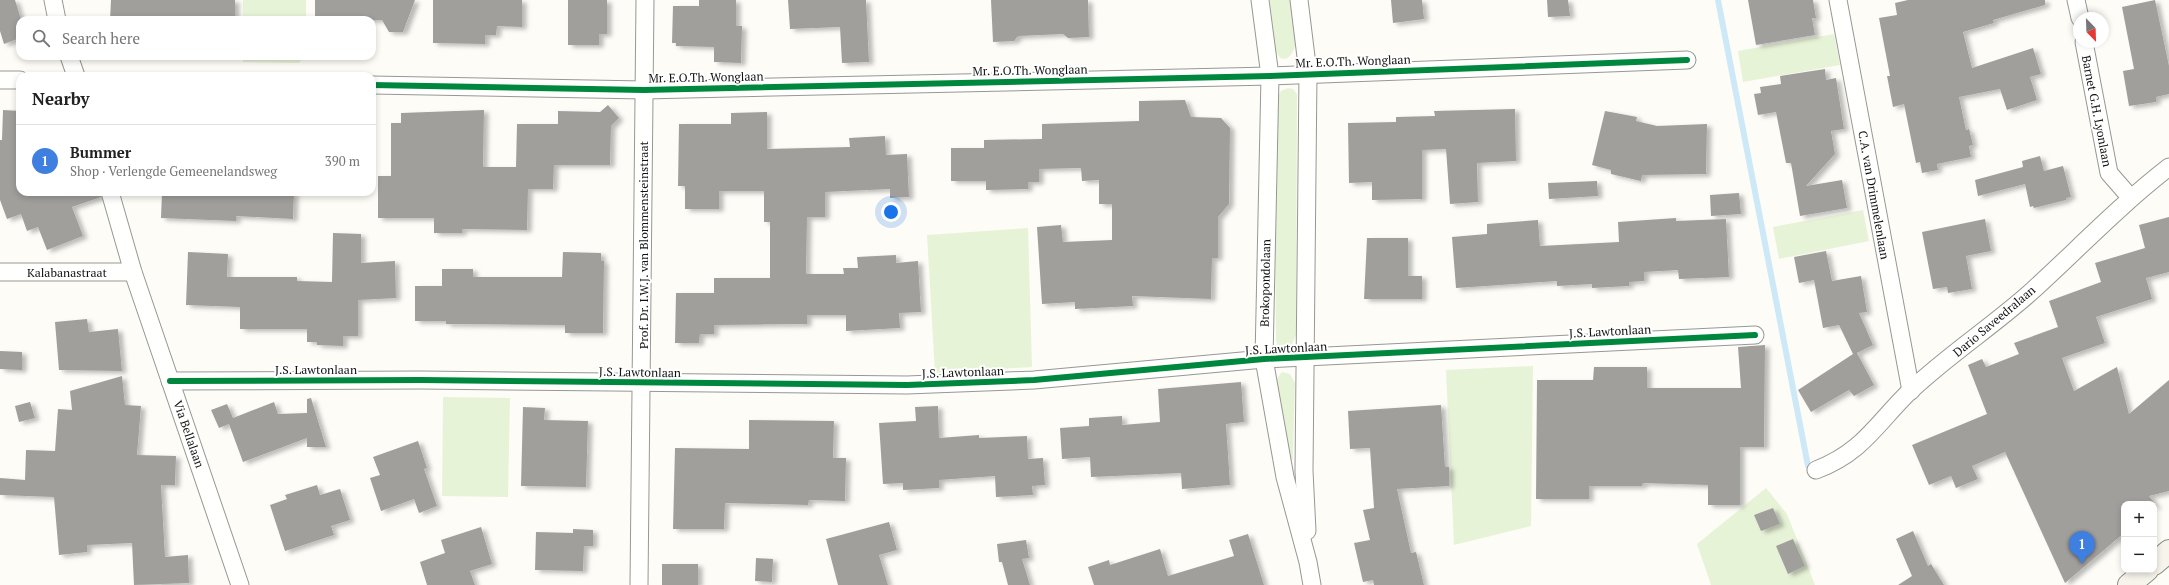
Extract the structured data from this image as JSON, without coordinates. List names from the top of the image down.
{
  "streets": {
    "street": [
      "Mr. E.O.Th. Wonglaan",
      "Barnet G.H. Lyonlaan",
      "C.A. van Drimmelenlaan",
      "Prof. Dr. I.W.J. van Blommensteinstraat",
      "Kalabanastraat",
      "Brokopondolaan",
      "Dario Saveedralaan",
      "J.S. Lawtonlaan",
      "Via Bellalaan"
    ]
  },
  "crossings": [
    ["Mr. E.O.Th. Wonglaan", "Prof. Dr. I.W.J. van Blommensteinstraat"],
    ["Mr. E.O.Th. Wonglaan", "Brokopondolaan"],
    ["Barnet G.H. Lyonlaan", "Dario Saveedralaan"],
    ["C.A. van Drimmelenlaan", "Dario Saveedralaan"],
    ["Prof. Dr. I.W.J. van Blommensteinstraat", "J.S. Lawtonlaan"],
    ["Kalabanastraat", "Via Bellalaan"],
    ["Brokopondolaan", "J.S. Lawtonlaan"],
    ["J.S. Lawtonlaan", "Via Bellalaan"]
  ],
  "north": "bottom right",
  "page": {
    "search": "Search here",
    "heading": "Nearby",
    "list": [
      {
        "mark": "1",
        "name": "Bummer",
        "note": "Shop · Verlengde Gemeenelandsweg",
        "value": "390 m"
      }
    ],
    "map_buttons": ["+", "−"],
    "pins": "1"
  }
}
